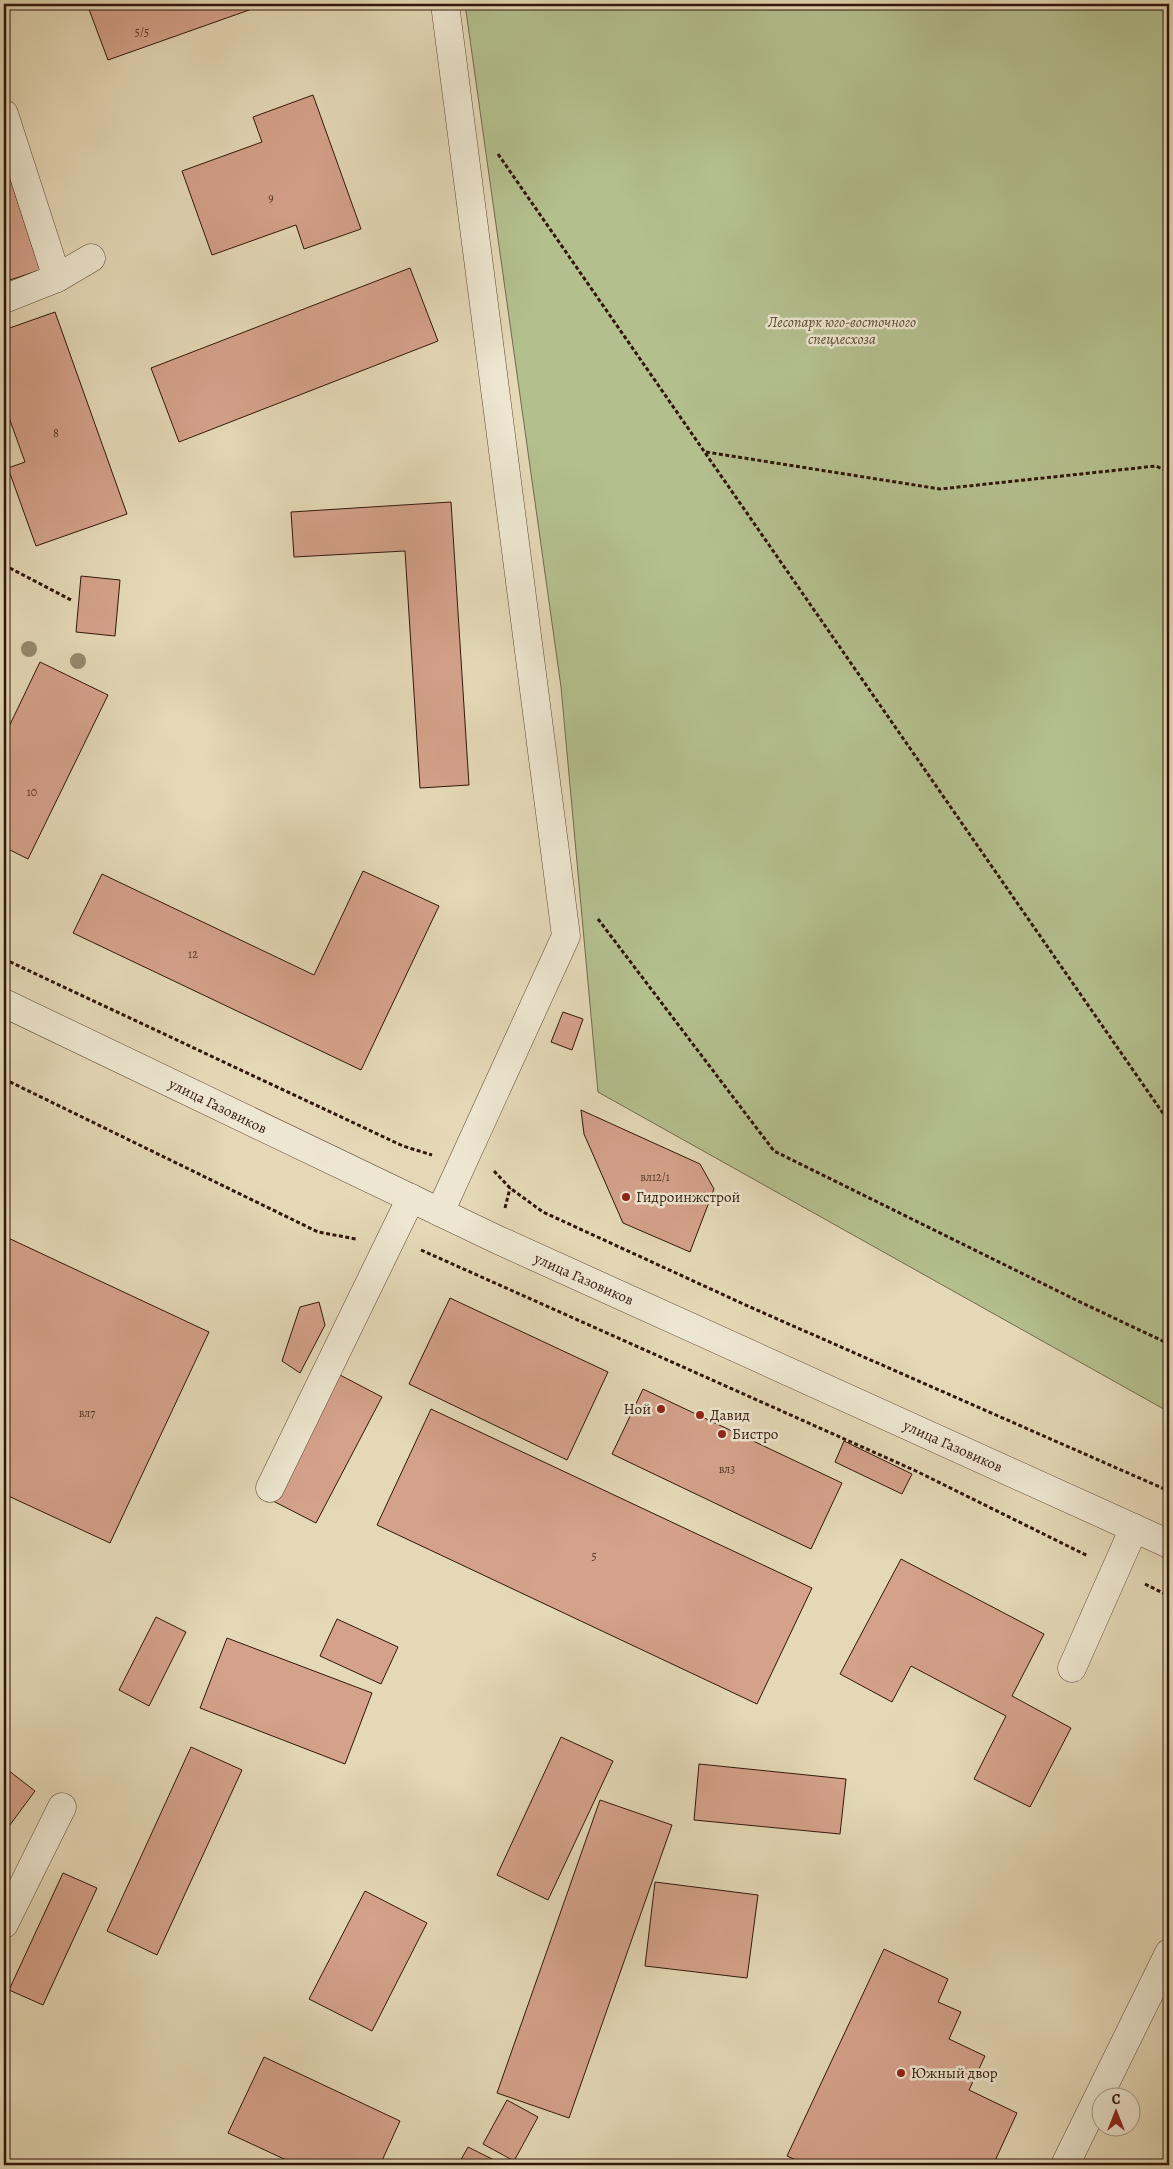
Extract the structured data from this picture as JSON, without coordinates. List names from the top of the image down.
{
  "streets": {
    "street": ["улица Газовиков"]
  },
  "parks": ["Лесопарк юго-восточного спецлесхоза"],
  "places": [
    "Гидроинжстрой",
    "Ной",
    "Давид",
    "Бистро",
    "Южный двор"
  ],
  "house_numbers": [
    "5/5",
    "9",
    "8",
    "10",
    "12",
    "вл12/1",
    "вл7",
    "вл3",
    "5"
  ],
  "north": "top"
}
